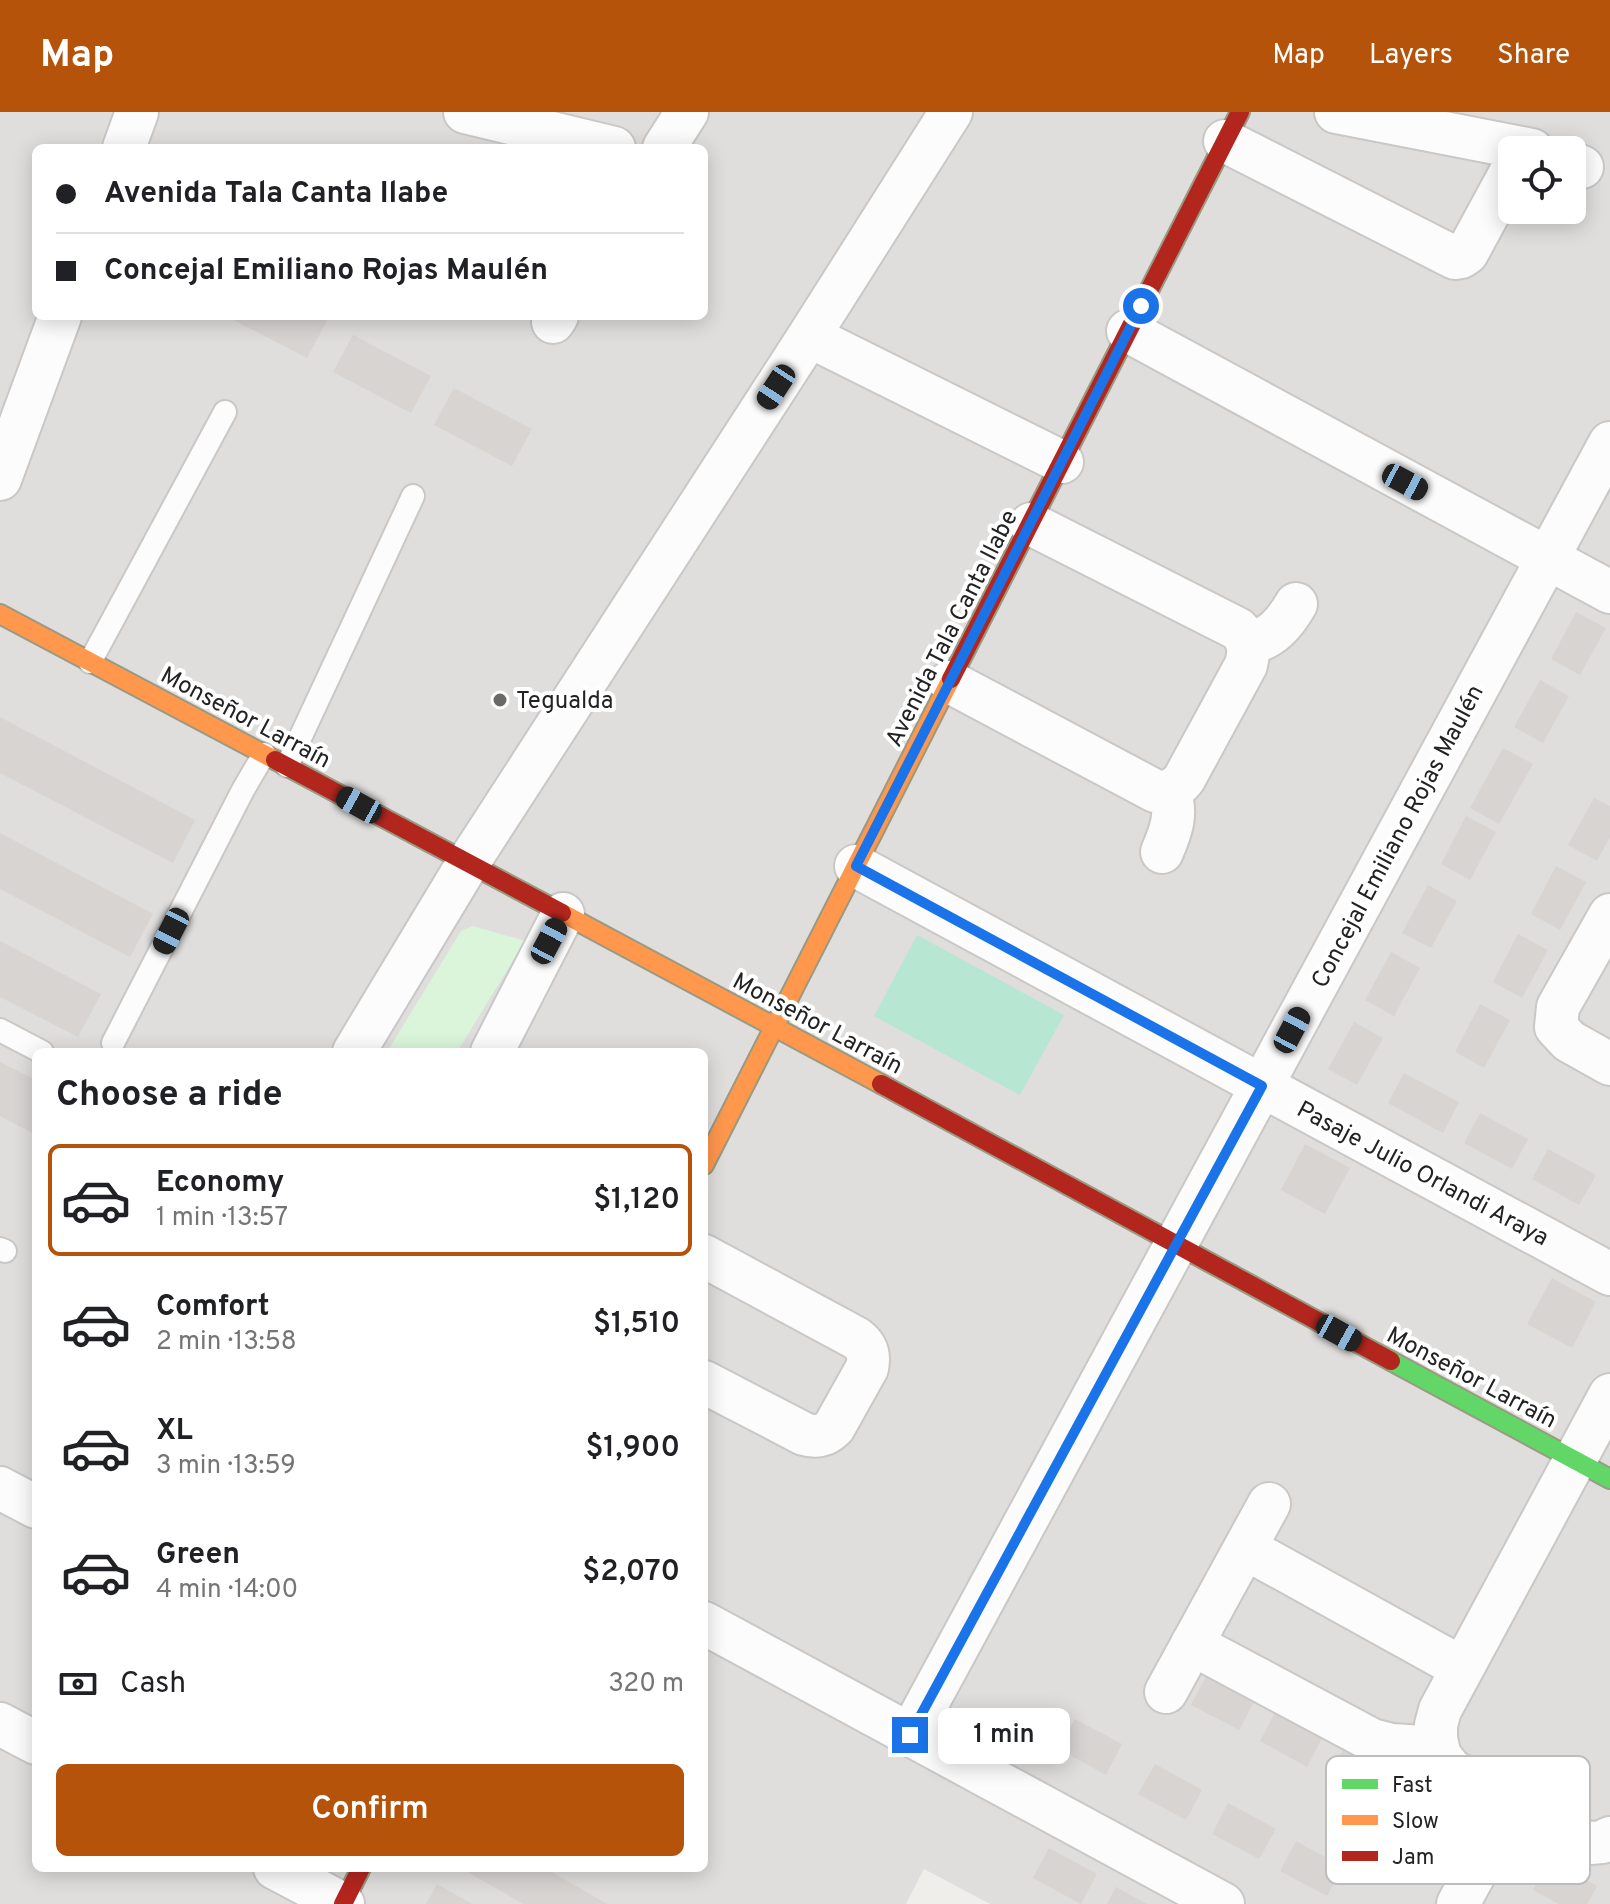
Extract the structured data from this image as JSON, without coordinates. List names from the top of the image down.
{
  "streets": {
    "street": [
      "Avenida Tala Canta Ilabe",
      "Monseñor Larraín",
      "Concejal Emiliano Rojas Maulén",
      "Pasaje Julio Orlandi Araya"
    ]
  },
  "crossings": [
    ["Avenida Tala Canta Ilabe", "Monseñor Larraín"],
    ["Avenida Tala Canta Ilabe", "Pasaje Julio Orlandi Araya"],
    ["Monseñor Larraín", "Concejal Emiliano Rojas Maulén"],
    ["Concejal Emiliano Rojas Maulén", "Pasaje Julio Orlandi Araya"]
  ],
  "places": ["Tegualda"],
  "legend": ["Fast", "Slow", "Jam"],
  "page": {
    "header": "Map",
    "nav": ["Map", "Layers", "Share"],
    "banner": ["Avenida Tala Canta Ilabe", "Concejal Emiliano Rojas Maulén"],
    "heading": "Choose a ride",
    "list": [
      {
        "name": "Economy",
        "note": "1 min · 13:57",
        "value": "$1,120"
      },
      {
        "name": "Comfort",
        "note": "2 min · 13:58",
        "value": "$1,510"
      },
      {
        "name": "XL",
        "note": "3 min · 13:59",
        "value": "$1,900"
      },
      {
        "name": "Green",
        "note": "4 min · 14:00",
        "value": "$2,070"
      }
    ],
    "pay": ["Cash", "320 m"],
    "bubble": "1 min",
    "buttons": "Confirm"
  }
}
